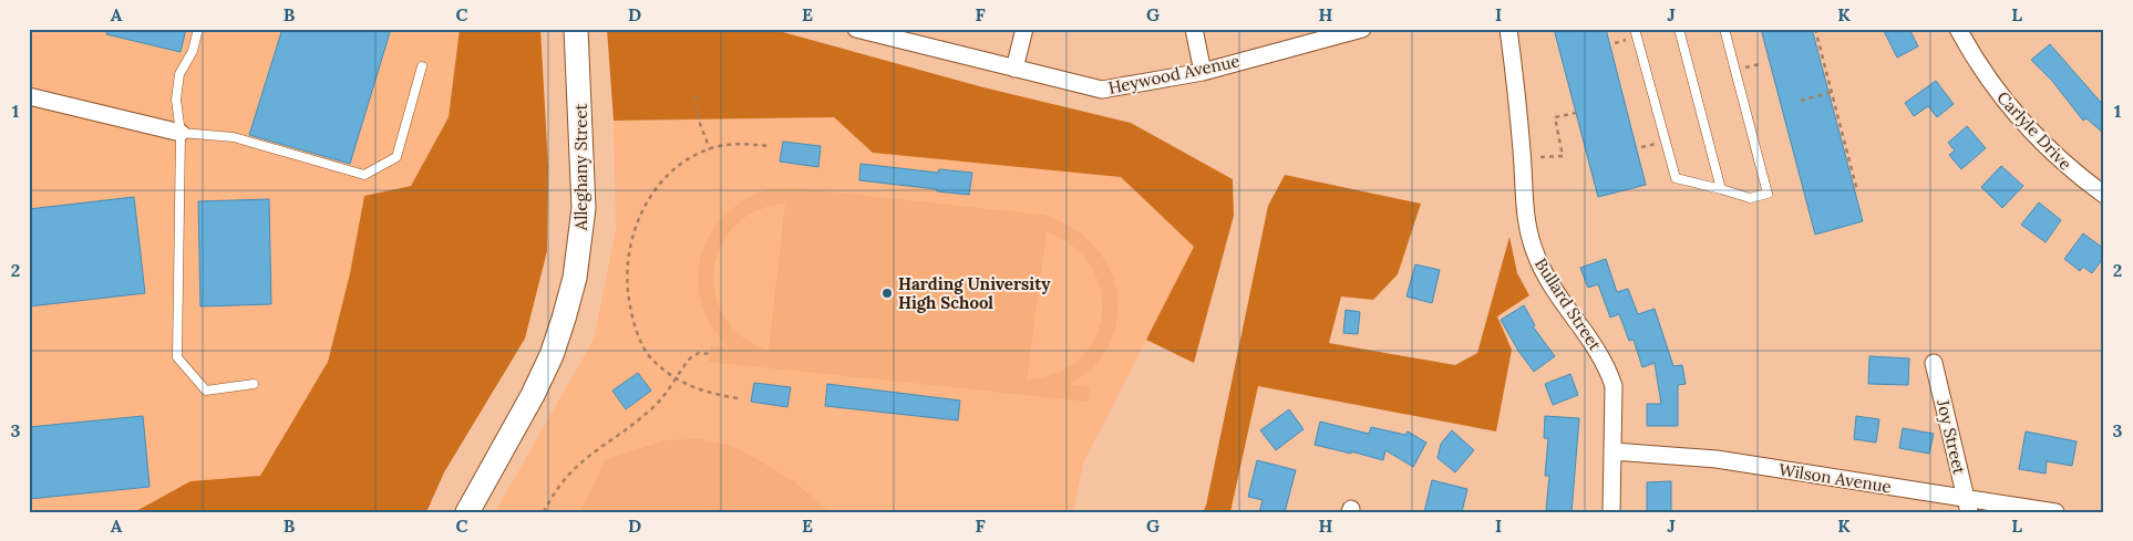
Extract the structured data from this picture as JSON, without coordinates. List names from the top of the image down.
{
  "streets": {
    "street": [
      "Heywood Avenue",
      "Carlyle Drive",
      "Alleghany Street",
      "Bullard Street",
      "Joy Street",
      "Wilson Avenue"
    ]
  },
  "crossings": [
    ["Bullard Street", "Wilson Avenue"],
    ["Joy Street", "Wilson Avenue"]
  ],
  "places": ["Harding University High School"],
  "grid": {
    "columns": [
      "A",
      "B",
      "C",
      "D",
      "E",
      "F",
      "G",
      "H",
      "I",
      "J",
      "K",
      "L"
    ],
    "rows": ["1", "2", "3"]
  }
}
